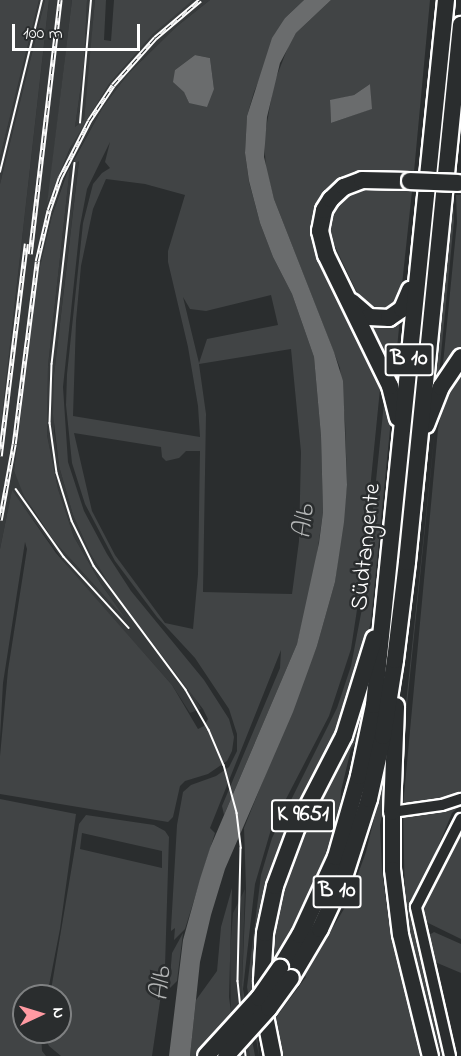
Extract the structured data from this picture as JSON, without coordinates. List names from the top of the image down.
{
  "streets": {
    "highway": ["B 10", "Südtangente", "K 9651"]
  },
  "crossings": [
    ["Südtangente", "K 9651"]
  ],
  "water": ["Alb"],
  "scale_bar": "100 m",
  "north": "right"
}
